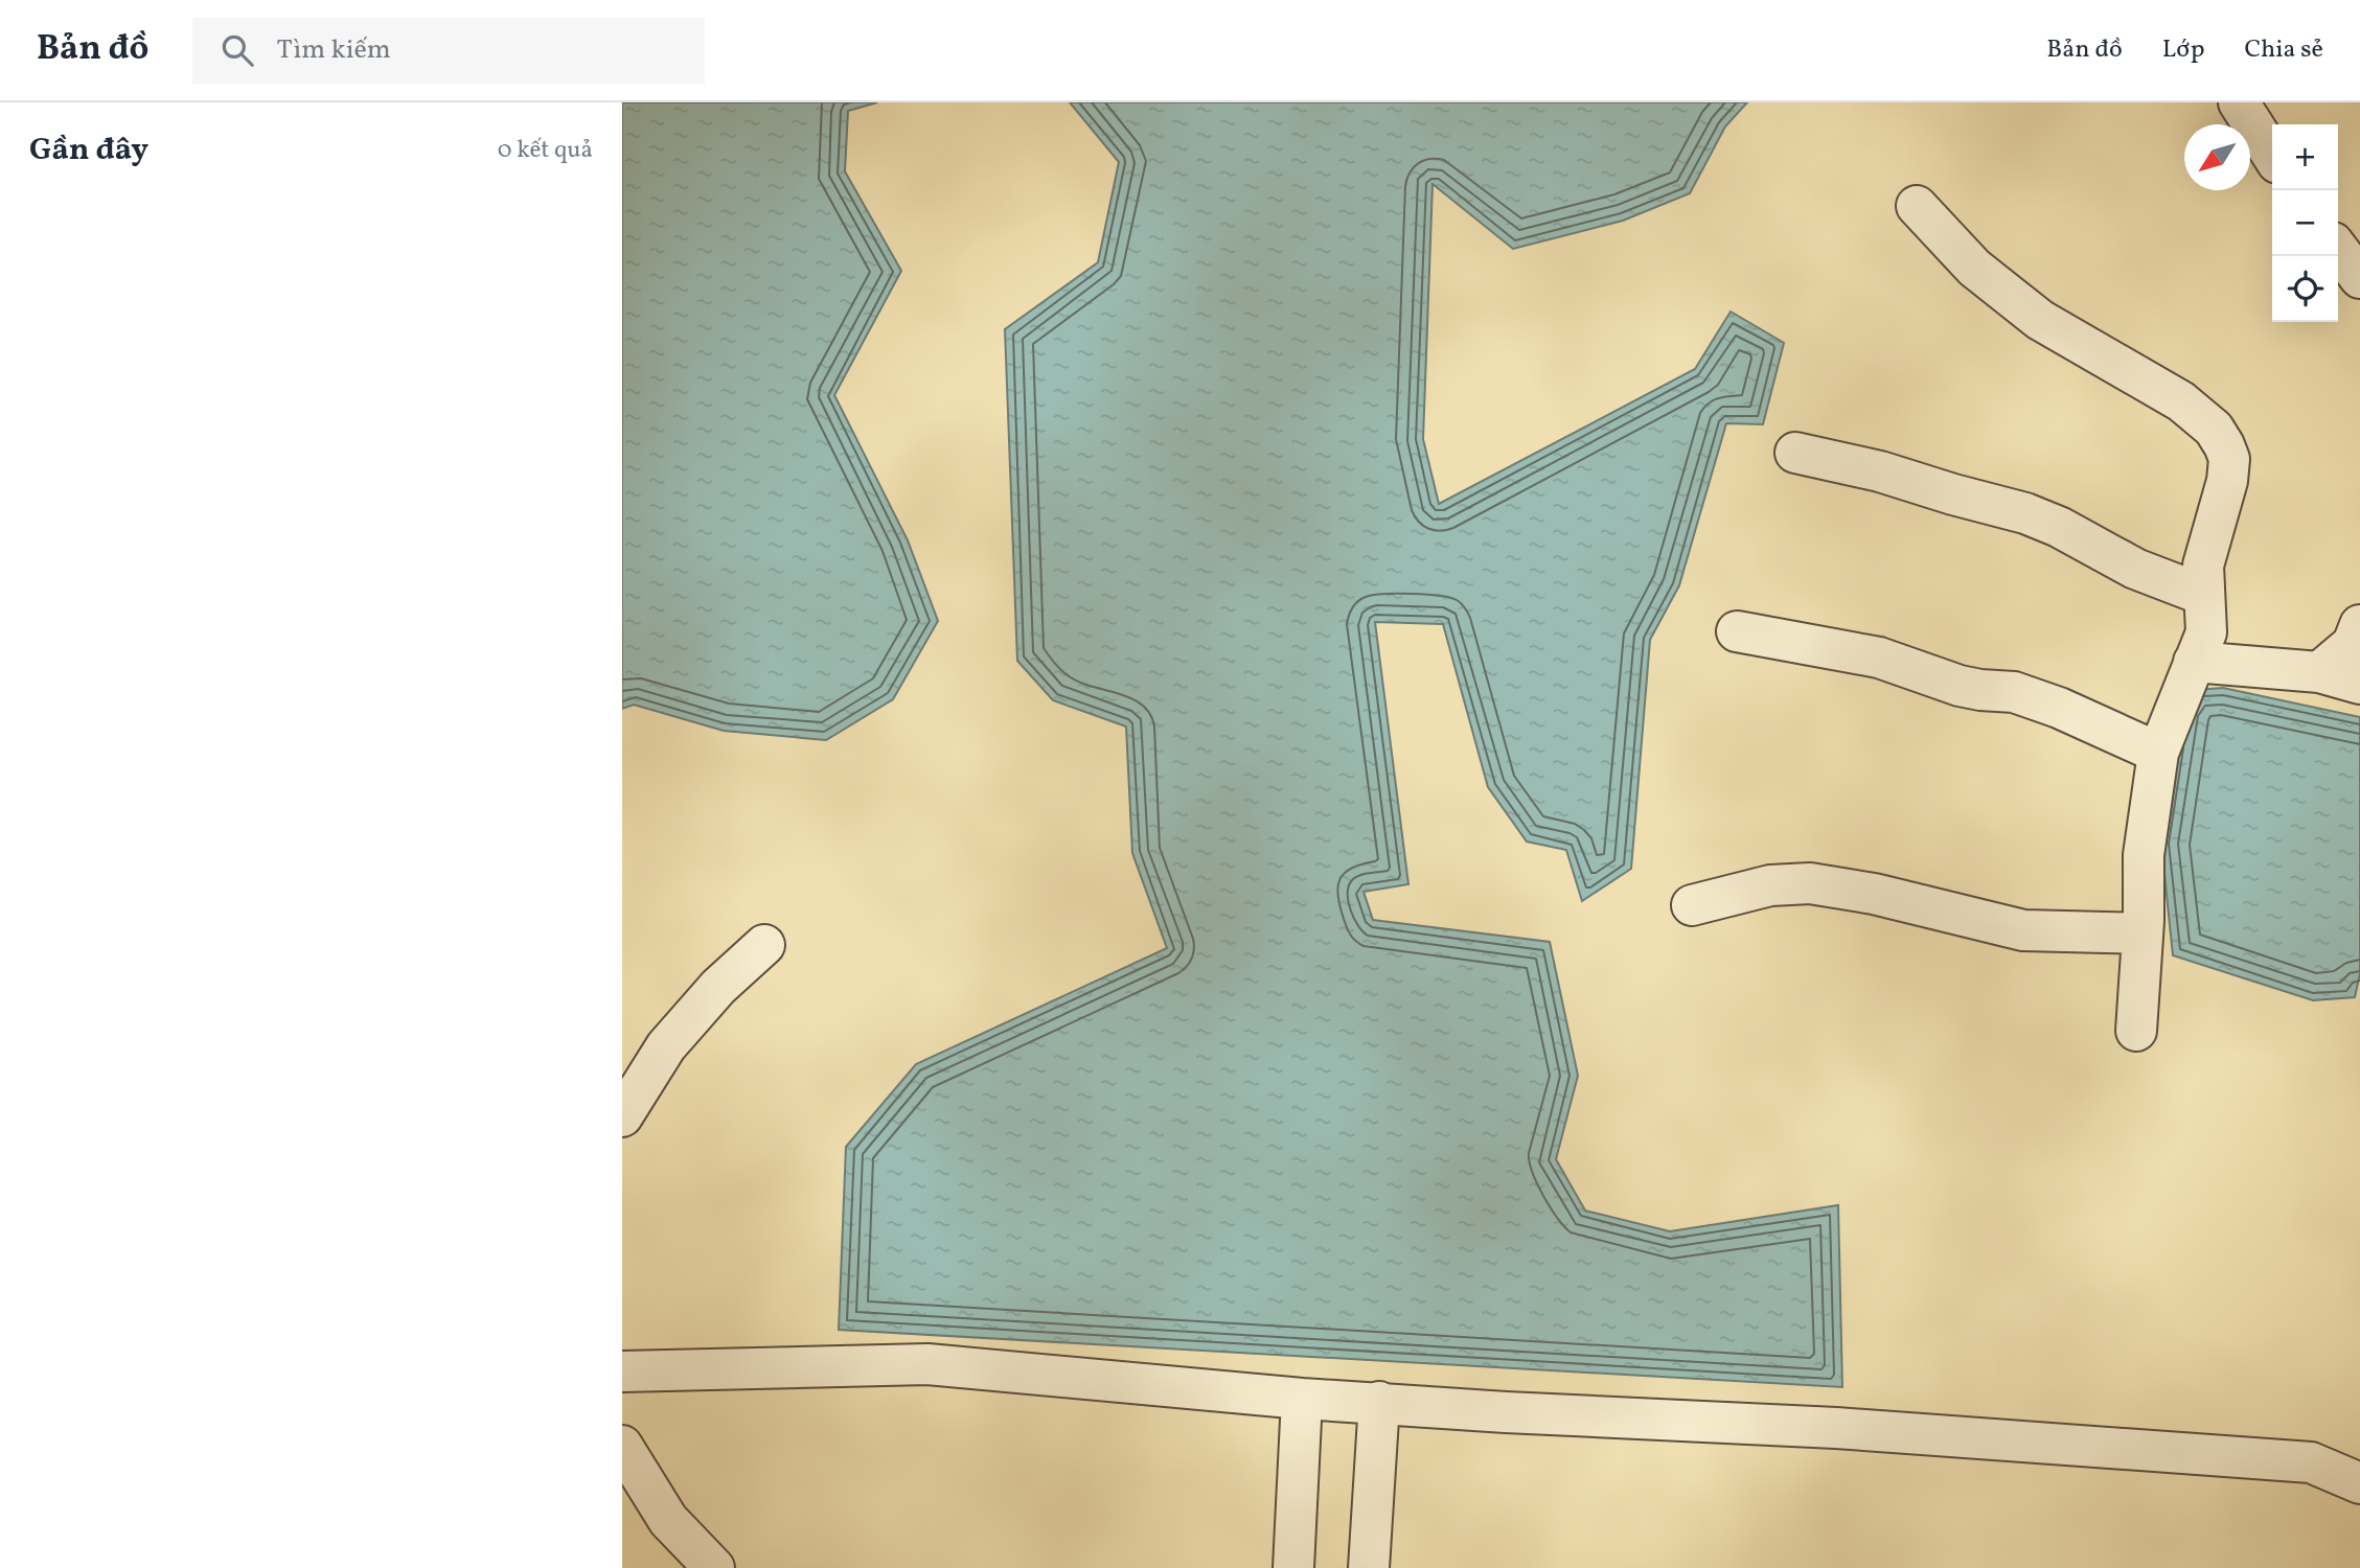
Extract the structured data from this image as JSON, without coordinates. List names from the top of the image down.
{
  "north": "bottom left",
  "page": {
    "header": "Bản đồ",
    "search": "Tìm kiếm",
    "nav": ["Bản đồ", "Lớp", "Chia sẻ"],
    "heading": ["Gần đây", "0 kết quả"],
    "map_buttons": ["+", "−"]
  }
}
